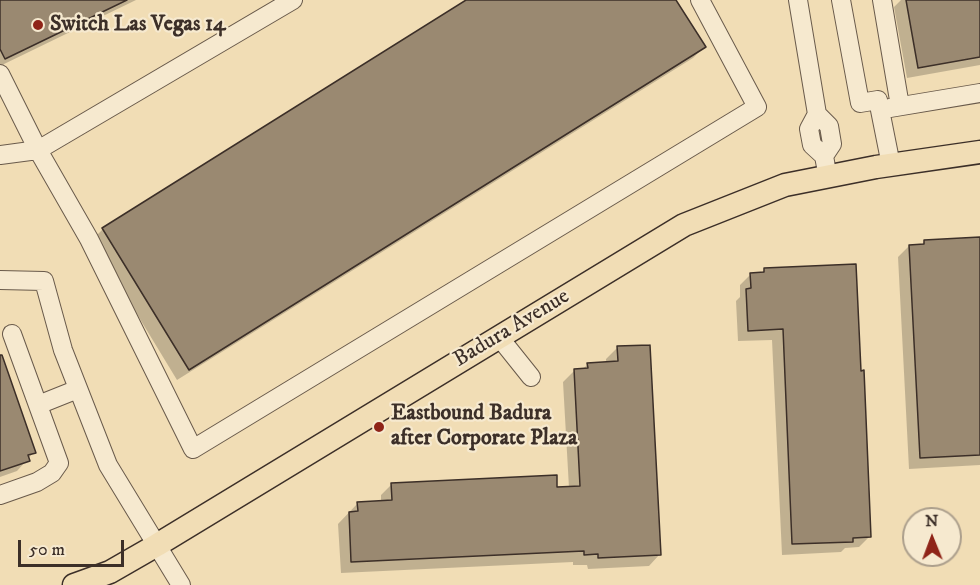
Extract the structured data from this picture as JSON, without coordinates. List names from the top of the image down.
{
  "streets": {
    "main road": ["Badura Avenue"]
  },
  "places": ["Switch Las Vegas 14", "Eastbound Badura after Corporate Plaza"],
  "scale_bar": "50 m",
  "north": "top"
}
